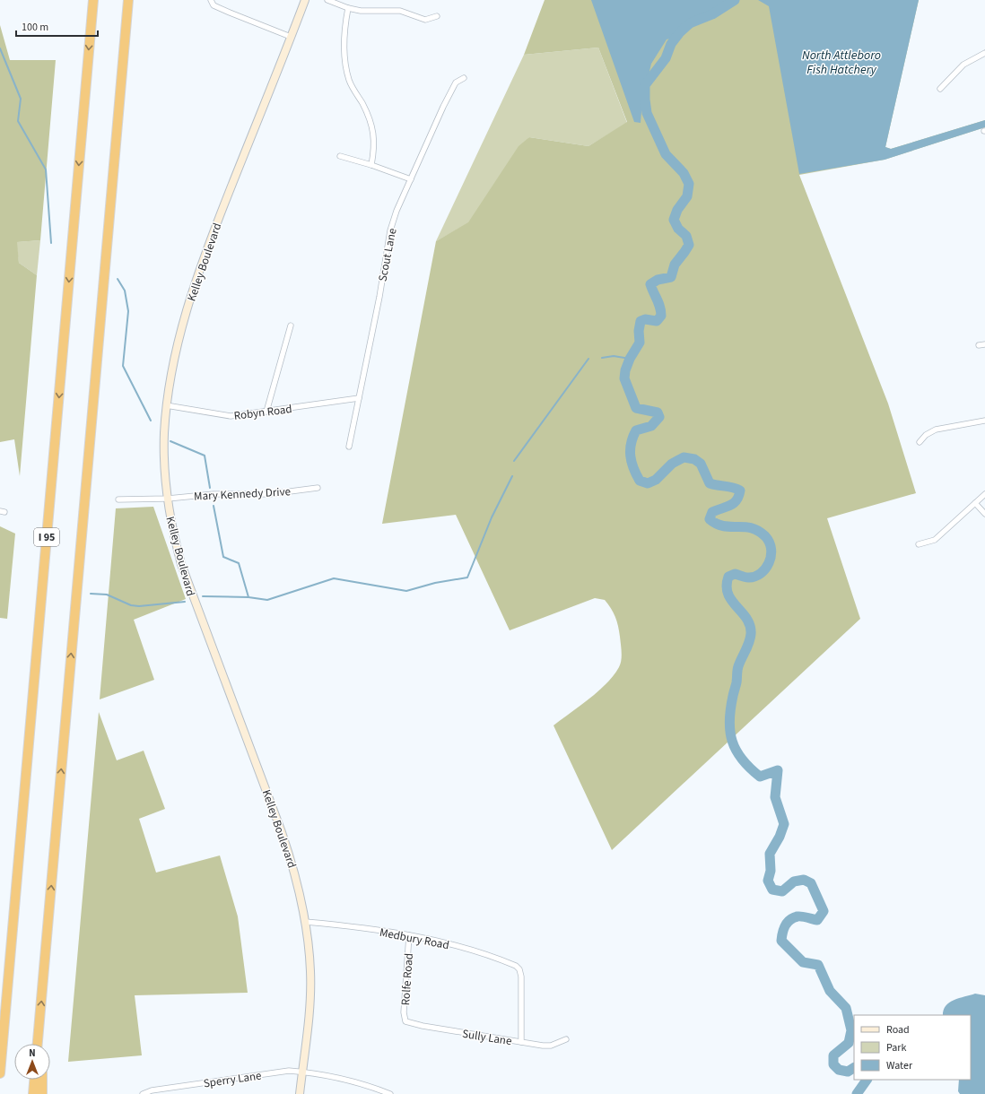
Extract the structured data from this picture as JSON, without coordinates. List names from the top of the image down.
{
  "streets": {
    "highway": ["I 95"],
    "main road": ["Kelley Boulevard"],
    "street": [
      "Scout Lane",
      "Robyn Road",
      "Mary Kennedy Drive",
      "Medbury Road",
      "Rolfe Road",
      "Sully Lane",
      "Sperry Lane"
    ]
  },
  "crossings": [
    ["Scout Lane", "Robyn Road"],
    ["Kelley Boulevard", "Robyn Road"],
    ["Kelley Boulevard", "Mary Kennedy Drive"],
    ["Kelley Boulevard", "Medbury Road"],
    ["Kelley Boulevard", "Sperry Lane"],
    ["Medbury Road", "Rolfe Road"],
    ["Medbury Road", "Sully Lane"],
    ["Rolfe Road", "Sully Lane"]
  ],
  "water": ["North Attleboro Fish Hatchery"],
  "legend": ["Road", "Park", "Water"],
  "scale_bar": "100 m",
  "north": "top"
}
